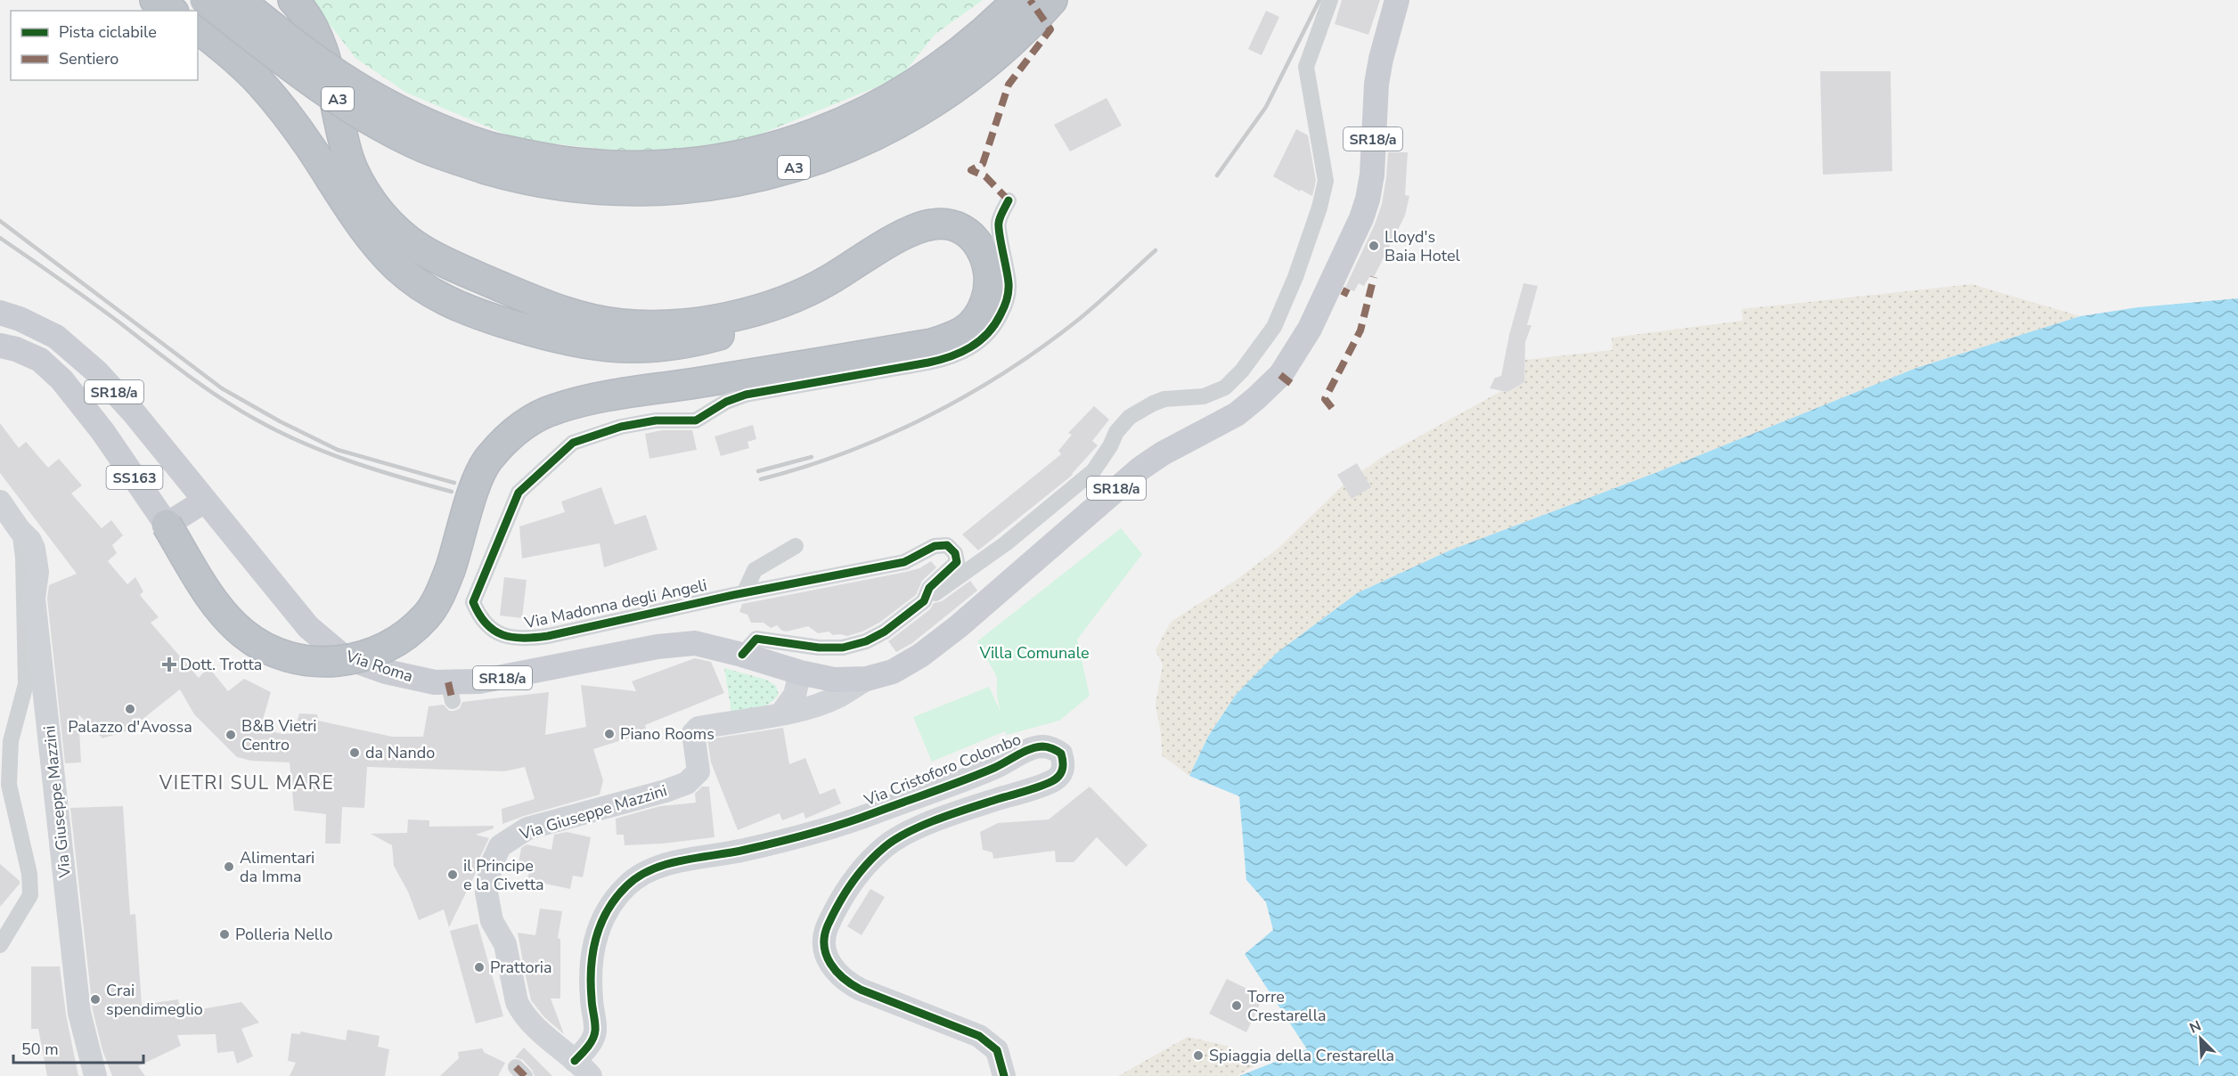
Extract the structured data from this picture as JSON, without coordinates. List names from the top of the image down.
{
  "streets": {
    "highway": ["A3"],
    "main road": ["SR18/a", "SS163", "Via Roma"],
    "street": ["Via Madonna degli Angeli", "Via Cristoforo Colombo", "Via Giuseppe Mazzini"]
  },
  "crossings": [
    ["SR18/a", "Via Roma"],
    ["SR18/a", "Via Giuseppe Mazzini"],
    ["Via Madonna degli Angeli", "Via Roma"],
    ["Via Roma", "Via Giuseppe Mazzini"],
    ["Via Cristoforo Colombo", "Via Giuseppe Mazzini"]
  ],
  "districts": ["VIETRI SUL MARE"],
  "parks": ["Villa Comunale"],
  "places": {
    "other": [
      "Lloyd's Baia Hotel",
      "Palazzo d'Avossa",
      "Piano Rooms",
      "B&B Vietri Centro",
      "da Nando",
      "Alimentari da Imma",
      "il Principe e la Civetta",
      "Polleria Nello",
      "Prattoria",
      "Crai spendimeglio",
      "Torre Crestarella",
      "Spiaggia della Crestarella"
    ],
    "health": ["Dott. Trotta"]
  },
  "legend": ["Pista ciclabile", "Sentiero"],
  "scale_bar": "50 m",
  "north": "top left"
}
